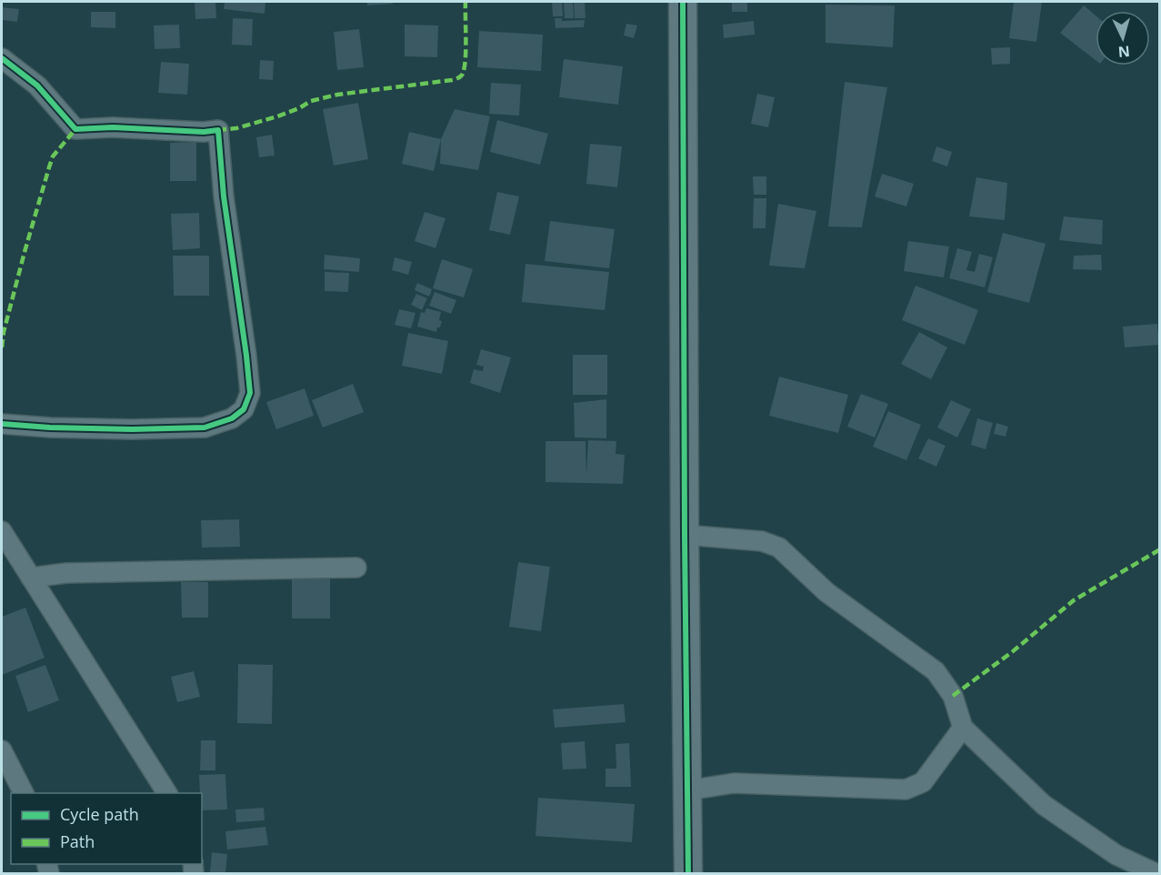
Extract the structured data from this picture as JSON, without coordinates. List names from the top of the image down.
{
  "legend": ["Cycle path", "Path"],
  "north": "bottom"
}
